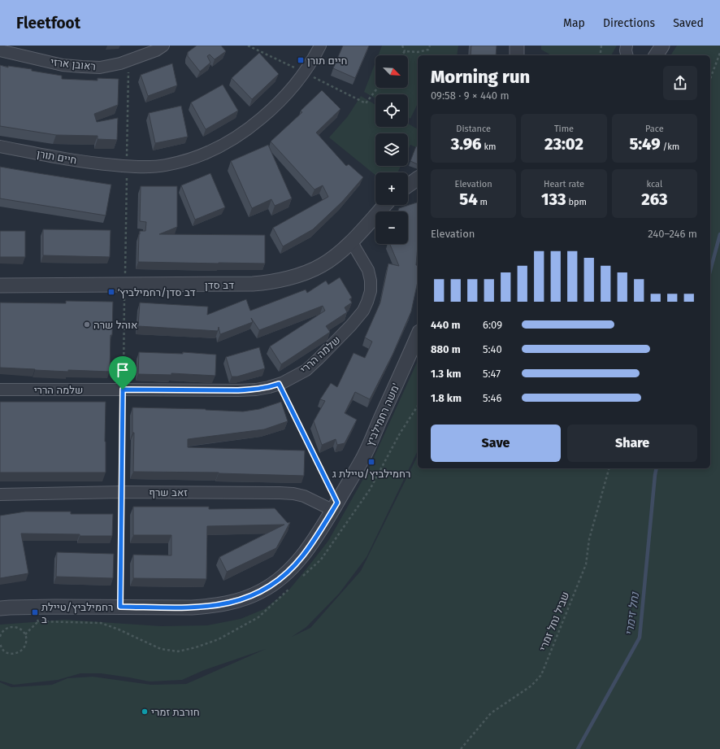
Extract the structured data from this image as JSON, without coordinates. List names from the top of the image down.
{
  "streets": {
    "street": [
      "ראובן ארזי",
      "חיים תורן",
      "דב סדן",
      "שלמה הררי",
      "משה רחמילביץ'",
      "זאב שרף"
    ],
    "path": ["שביל נחל זמרי"]
  },
  "crossings": [
    ["דב סדן", "שלמה הררי"],
    ["משה רחמילביץ'", "זאב שרף"]
  ],
  "water": ["נחל זימרי"],
  "places": {
    "transit": [
      "חיים תורן",
      "דב סדן/רחמילביץ׳",
      "רחמילביץ/טיילת ג",
      "רחמילביץ/טיילת ב"
    ],
    "other": ["אוהל שרה", "חורבת זמרי"]
  },
  "north": "bottom right",
  "page": {
    "header": "Fleetfoot",
    "nav": ["Map", "Directions", "Saved"],
    "map_buttons": ["+", "−"],
    "heading": ["Morning run", "09:58 · 9 × 440 m"],
    "stats": [
      ["Distance", "3.96 km"],
      ["Time", "23:02"],
      ["Pace", "5:49 /km"],
      ["Elevation", "54 m"],
      ["Heart rate", "133 bpm"],
      ["kcal", "263"]
    ],
    "chart": ["Elevation", "240–246 m"],
    "list": [
      {
        "name": "440 m",
        "note": "6:09"
      },
      {
        "name": "880 m",
        "note": "5:40"
      },
      {
        "name": "1.3 km",
        "note": "5:47"
      },
      {
        "name": "1.8 km",
        "note": "5:46"
      }
    ],
    "buttons": ["Save", "Share"]
  }
}
